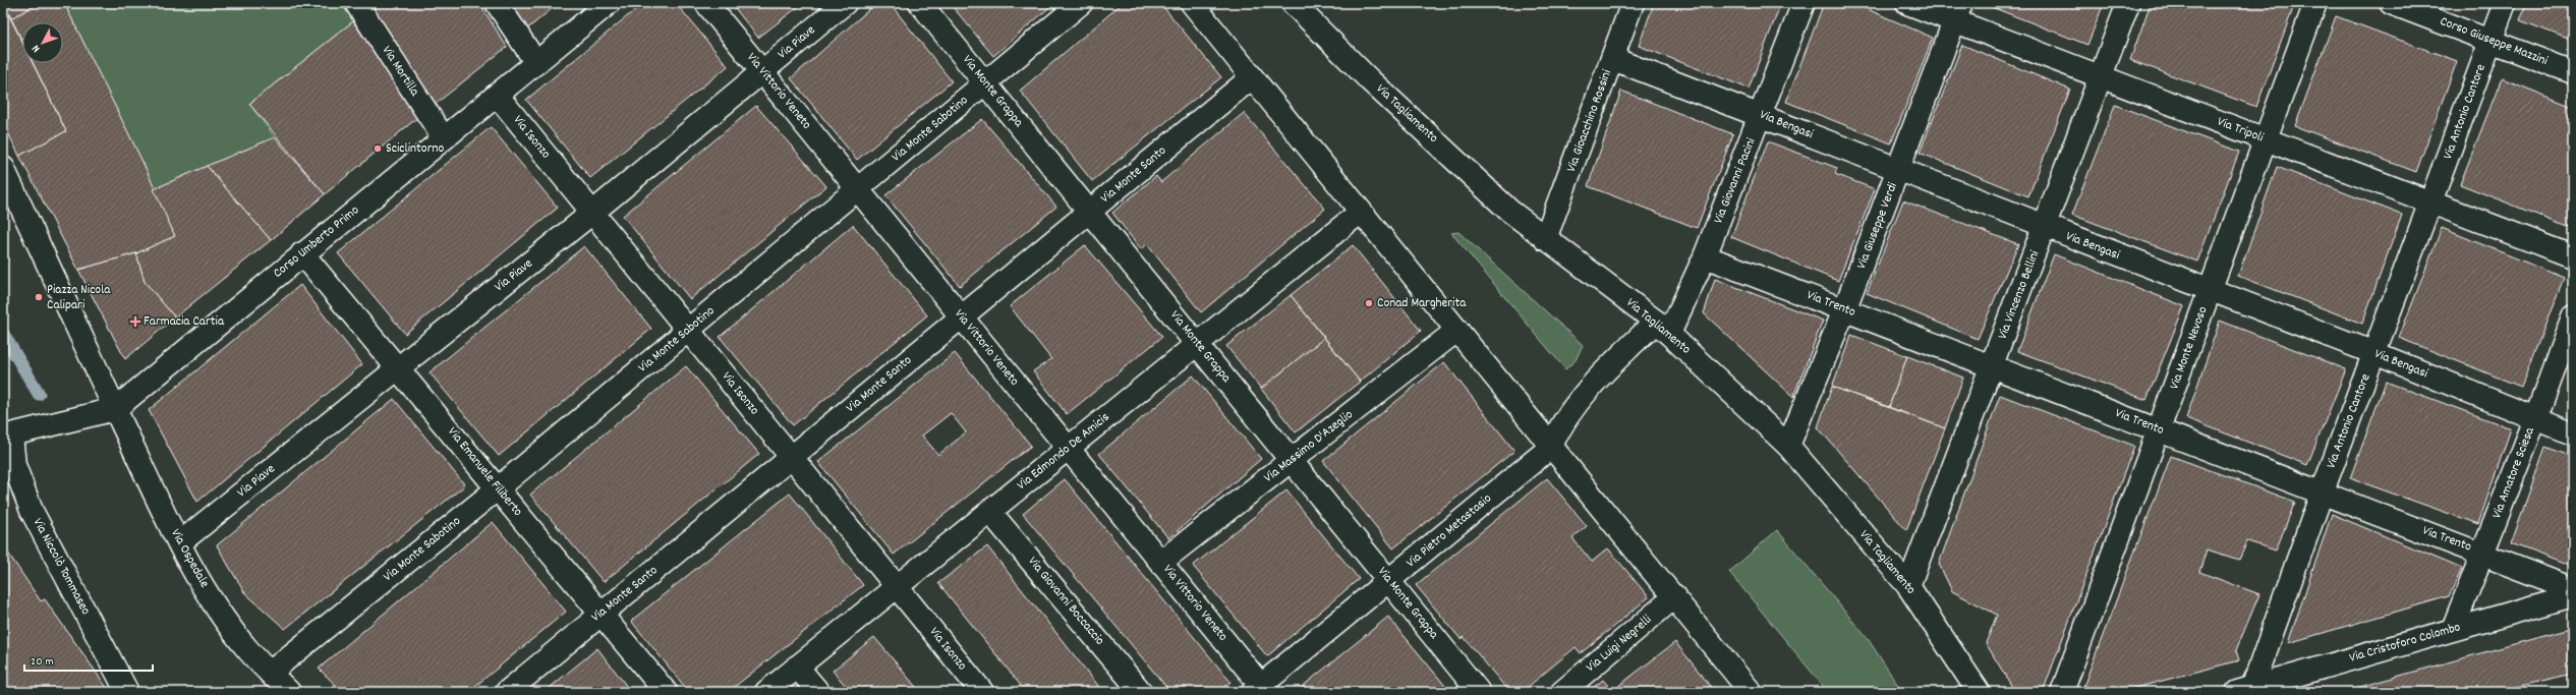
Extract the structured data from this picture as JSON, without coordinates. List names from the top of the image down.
{
  "streets": {
    "street": [
      "Corso Giuseppe Mazzini",
      "Via Piave",
      "Via Mortilla",
      "Via Vittorio Veneto",
      "Via Monte Grappa",
      "Via Antonio Cantore",
      "Via Tagliamento",
      "Via Gioacchino Rossini",
      "Via Bengasi",
      "Via Monte Sabotino",
      "Via Tripoli",
      "Via Isonzo",
      "Via Monte Santo",
      "Via Giovanni Pacini",
      "Via Giuseppe Verdi",
      "Corso Umberto Primo",
      "Via Vincenzo Bellini",
      "Via Trento",
      "Via Monte Nevoso",
      "Via Massimo D'Azeglio",
      "Via Edmondo De Amicis",
      "Via Emanuele Filiberto",
      "Via Amatore Sciesa",
      "Via Pietro Metastasio",
      "Via Ospedale",
      "Via Niccolò Tommaseo",
      "Via Giovanni Boccaccio",
      "Via Cristoforo Colombo",
      "Via Luigi Negrelli"
    ]
  },
  "crossings": [
    ["Corso Giuseppe Mazzini", "Via Antonio Cantore"],
    ["Via Piave", "Via Vittorio Veneto"],
    ["Via Piave", "Via Isonzo"],
    ["Via Piave", "Via Emanuele Filiberto"],
    ["Via Piave", "Via Ospedale"],
    ["Via Mortilla", "Corso Umberto Primo"],
    ["Via Vittorio Veneto", "Via Monte Sabotino"],
    ["Via Vittorio Veneto", "Via Monte Santo"],
    ["Via Vittorio Veneto", "Via Massimo D'Azeglio"],
    ["Via Vittorio Veneto", "Via Edmondo De Amicis"],
    ["Via Vittorio Veneto", "Via Pietro Metastasio"],
    ["Via Monte Grappa", "Via Monte Sabotino"],
    ["Via Monte Grappa", "Via Monte Santo"],
    ["Via Monte Grappa", "Via Massimo D'Azeglio"],
    ["Via Monte Grappa", "Via Edmondo De Amicis"],
    ["Via Monte Grappa", "Via Pietro Metastasio"],
    ["Via Antonio Cantore", "Via Bengasi"],
    ["Via Antonio Cantore", "Via Tripoli"],
    ["Via Antonio Cantore", "Via Trento"],
    ["Via Antonio Cantore", "Via Cristoforo Colombo"],
    ["Via Tagliamento", "Via Gioacchino Rossini"],
    ["Via Tagliamento", "Via Giovanni Pacini"],
    ["Via Tagliamento", "Via Giuseppe Verdi"],
    ["Via Tagliamento", "Via Vincenzo Bellini"],
    ["Via Gioacchino Rossini", "Via Bengasi"],
    ["Via Bengasi", "Via Giovanni Pacini"],
    ["Via Bengasi", "Via Giuseppe Verdi"],
    ["Via Bengasi", "Via Vincenzo Bellini"],
    ["Via Bengasi", "Via Monte Nevoso"],
    ["Via Bengasi", "Via Amatore Sciesa"],
    ["Via Monte Sabotino", "Via Isonzo"],
    ["Via Monte Sabotino", "Via Emanuele Filiberto"],
    ["Via Monte Sabotino", "Via Ospedale"],
    ["Via Tripoli", "Via Giuseppe Verdi"],
    ["Via Tripoli", "Via Vincenzo Bellini"],
    ["Via Tripoli", "Via Monte Nevoso"],
    ["Via Isonzo", "Via Monte Santo"],
    ["Via Isonzo", "Corso Umberto Primo"],
    ["Via Isonzo", "Via Edmondo De Amicis"],
    ["Via Monte Santo", "Via Emanuele Filiberto"],
    ["Via Giovanni Pacini", "Via Trento"],
    ["Via Giuseppe Verdi", "Via Trento"],
    ["Corso Umberto Primo", "Via Emanuele Filiberto"],
    ["Corso Umberto Primo", "Via Ospedale"],
    ["Corso Umberto Primo", "Via Niccolò Tommaseo"],
    ["Via Vincenzo Bellini", "Via Trento"],
    ["Via Trento", "Via Monte Nevoso"],
    ["Via Trento", "Via Amatore Sciesa"],
    ["Via Edmondo De Amicis", "Via Giovanni Boccaccio"],
    ["Via Amatore Sciesa", "Via Cristoforo Colombo"]
  ],
  "places": {
    "other": ["Sciclintorno", "Piazza Nicola Calipari", "Conad Margherita"],
    "health": ["Farmacia Cartia"]
  },
  "scale_bar": "20 m",
  "north": "bottom left"
}
